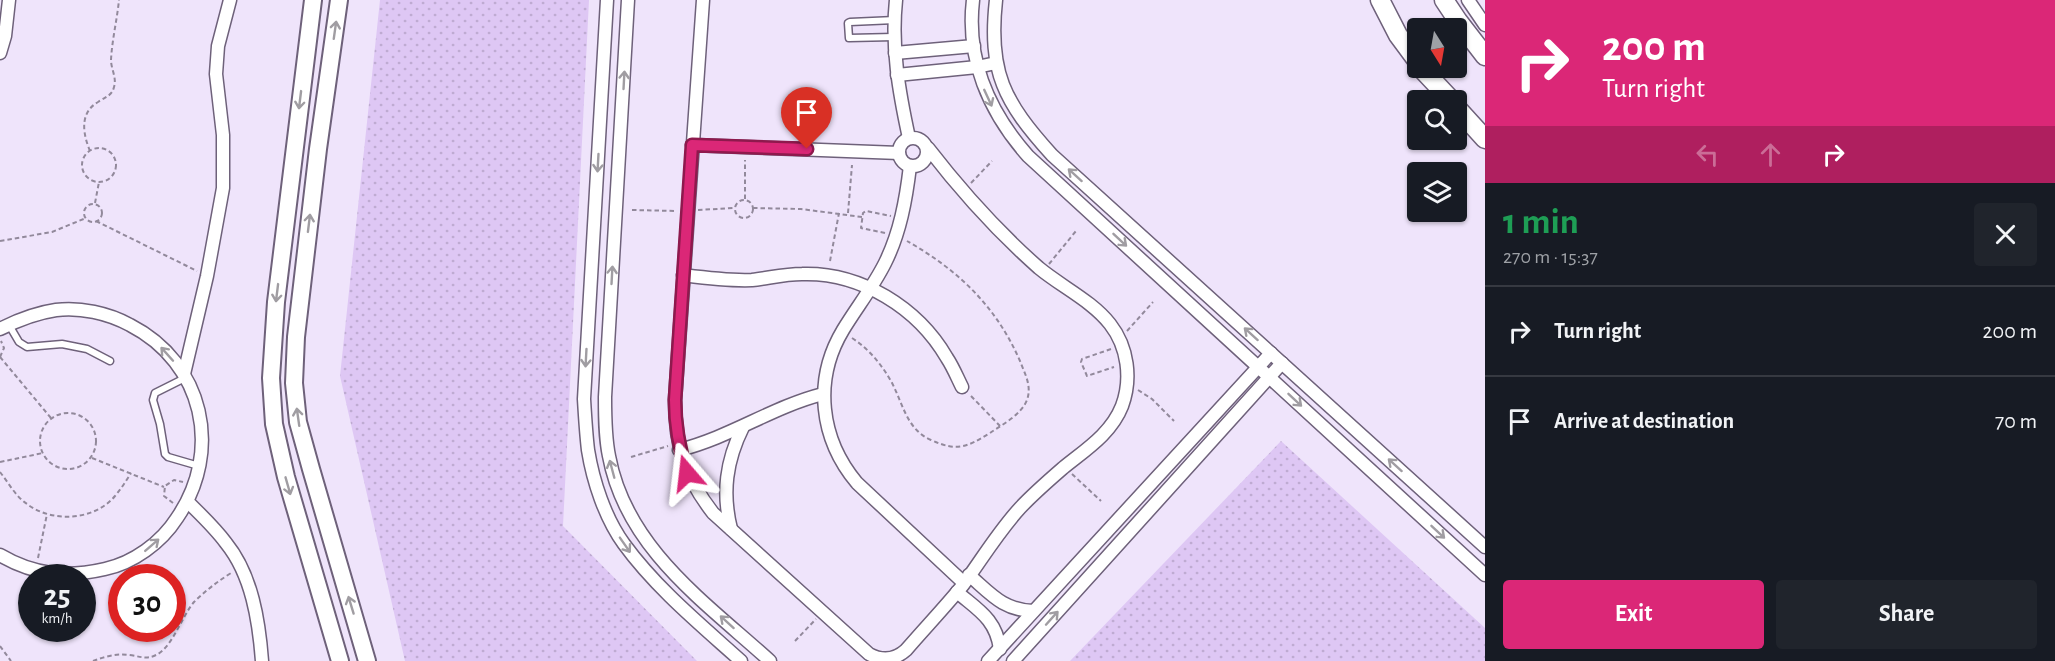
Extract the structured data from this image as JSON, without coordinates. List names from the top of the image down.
{
  "north": "bottom",
  "page": {
    "turn": ["200 m", "Turn right"],
    "heading": ["1 min", "270 m · 15:37"],
    "list": [
      {
        "name": "Turn right",
        "value": "200 m"
      },
      {
        "name": "Arrive at destination",
        "value": "70 m"
      }
    ],
    "speed": "25 km/h",
    "limit": "30",
    "buttons": ["Exit", "Share"]
  }
}
